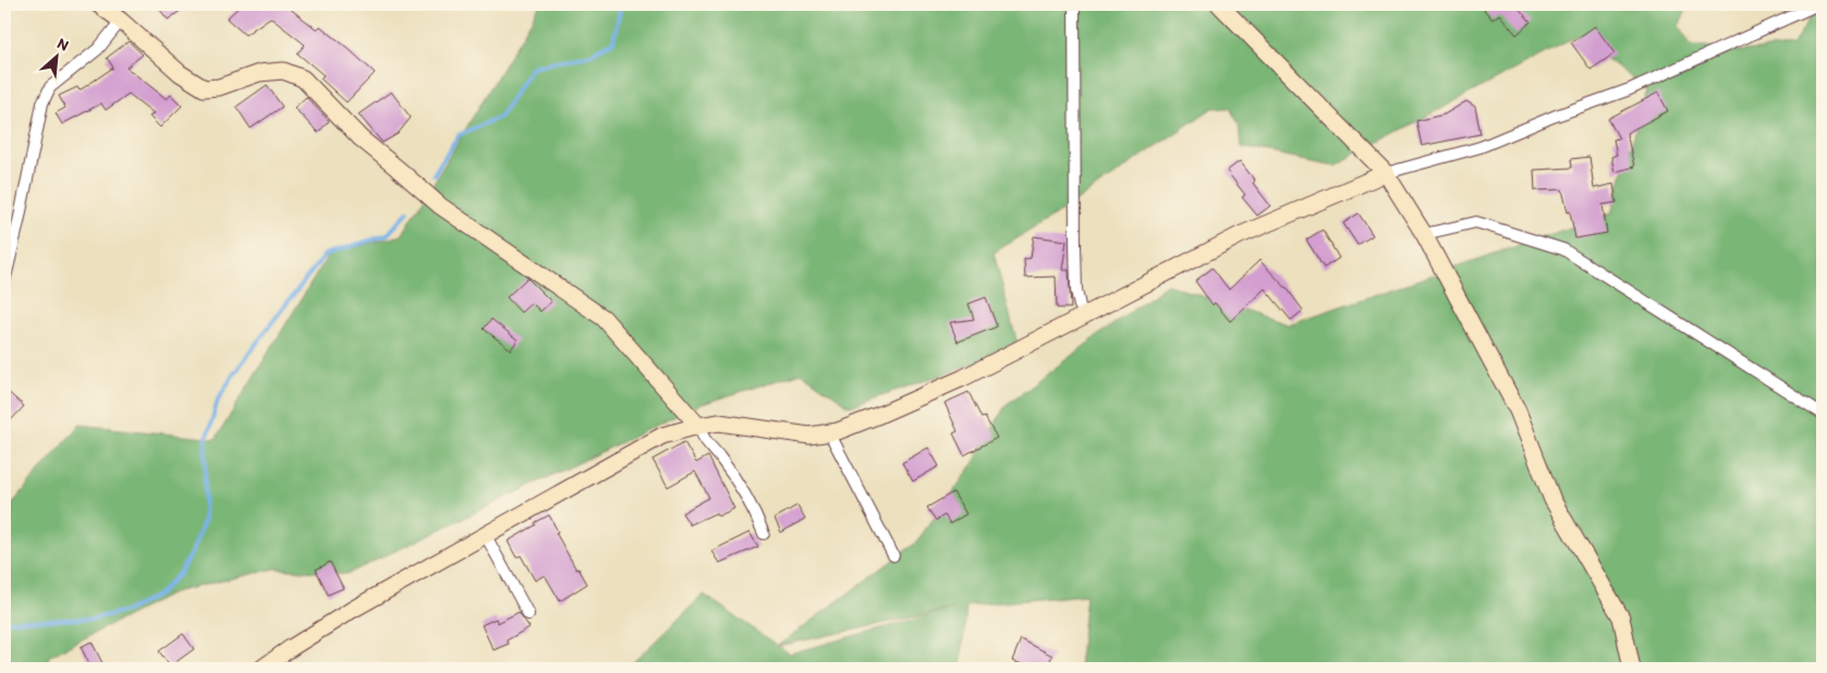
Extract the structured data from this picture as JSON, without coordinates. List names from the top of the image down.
{
  "north": "top right"
}
